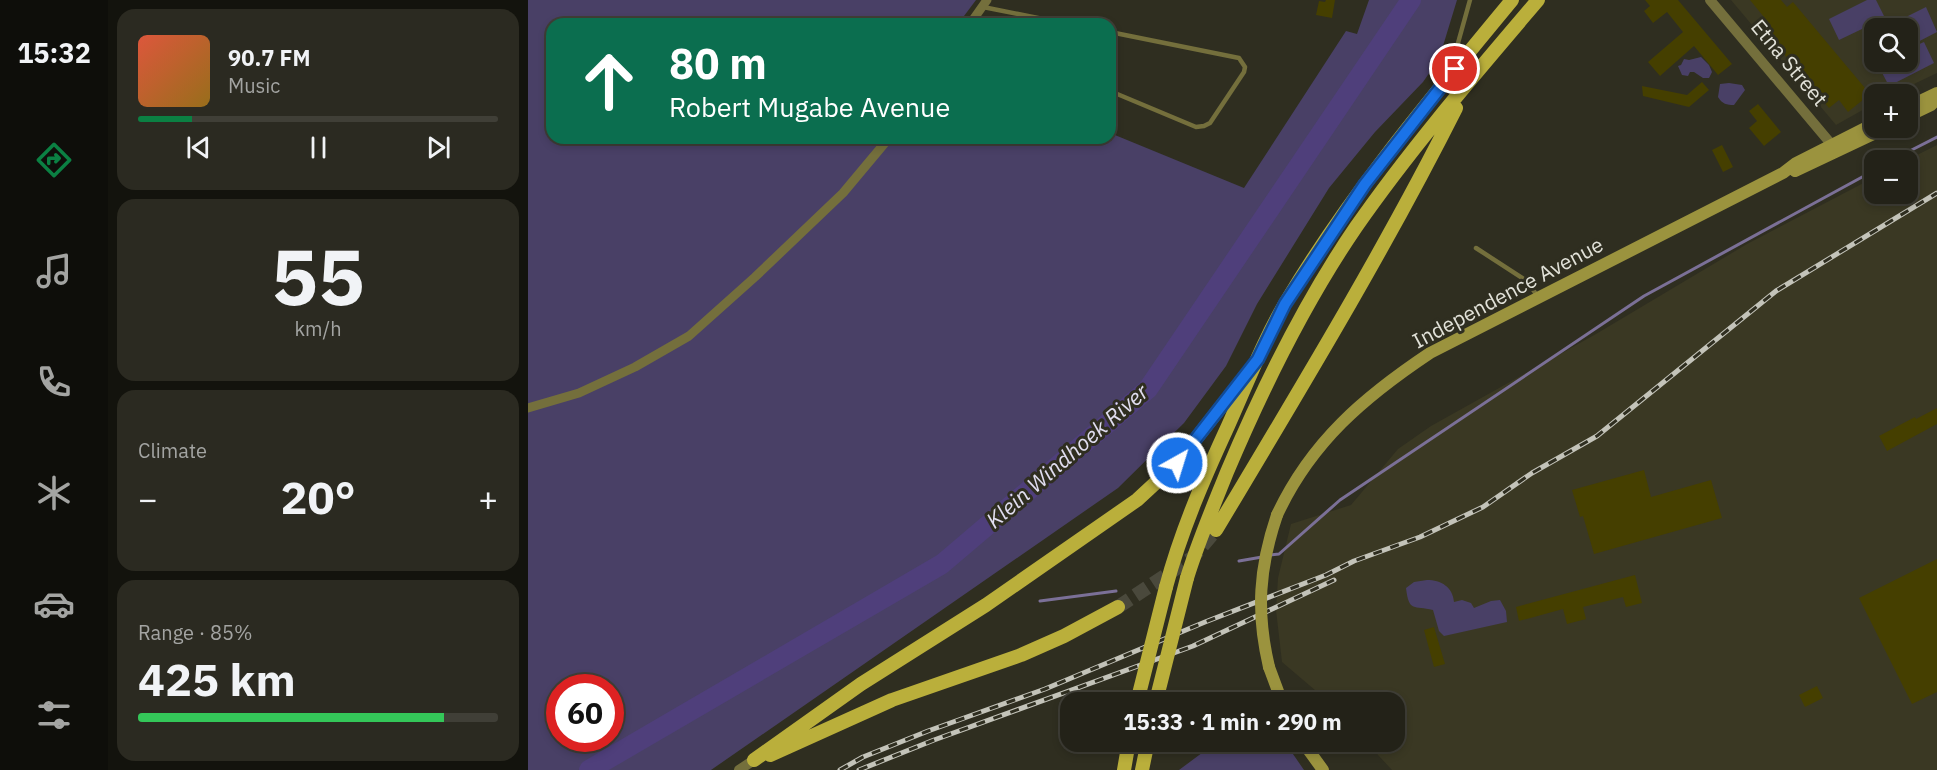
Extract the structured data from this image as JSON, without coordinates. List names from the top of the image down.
{
  "streets": {
    "main road": ["Independence Avenue"],
    "street": ["Etna Street"]
  },
  "crossings": [
    ["Etna Street", "Independence Avenue"]
  ],
  "water": ["Klein Windhoek River"],
  "page": {
    "tabs": "15:32",
    "map_buttons": ["+", "−"],
    "turn": ["80 m", "Robert Mugabe Avenue"],
    "song": ["90.7 FM", "Music"],
    "tile": [
      ["55", "km/h"],
      "Climate",
      ["Range · 85%", "425 km"]
    ],
    "heat": ["−", "20°", "+"],
    "limit": "60",
    "trip": "15:33 · 1 min · 290 m"
  }
}
